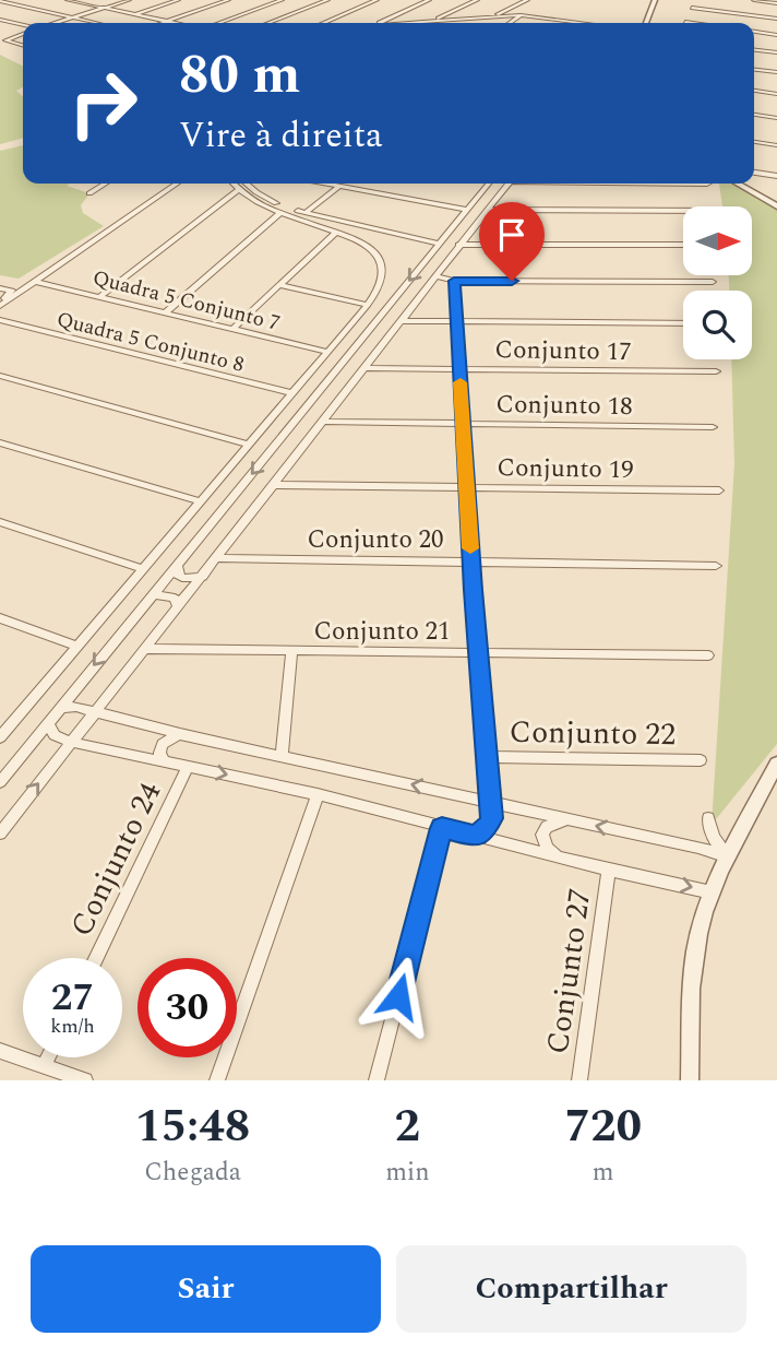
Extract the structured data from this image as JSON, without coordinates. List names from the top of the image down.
{
  "streets": {
    "street": [
      "Quadra 5 Conjunto 7",
      "Quadra 5 Conjunto 8",
      "Conjunto 17",
      "Conjunto 18",
      "Conjunto 19",
      "Conjunto 20",
      "Conjunto 21",
      "Conjunto 22",
      "Conjunto 24",
      "Conjunto 27"
    ]
  },
  "north": "right",
  "page": {
    "turn": ["80 m", "Vire à direita"],
    "speed": "27 km/h",
    "limit": "30",
    "eta": [
      "15:48",
      "Chegada",
      "2",
      "min",
      "720",
      "m"
    ],
    "buttons": ["Sair", "Compartilhar"]
  }
}
